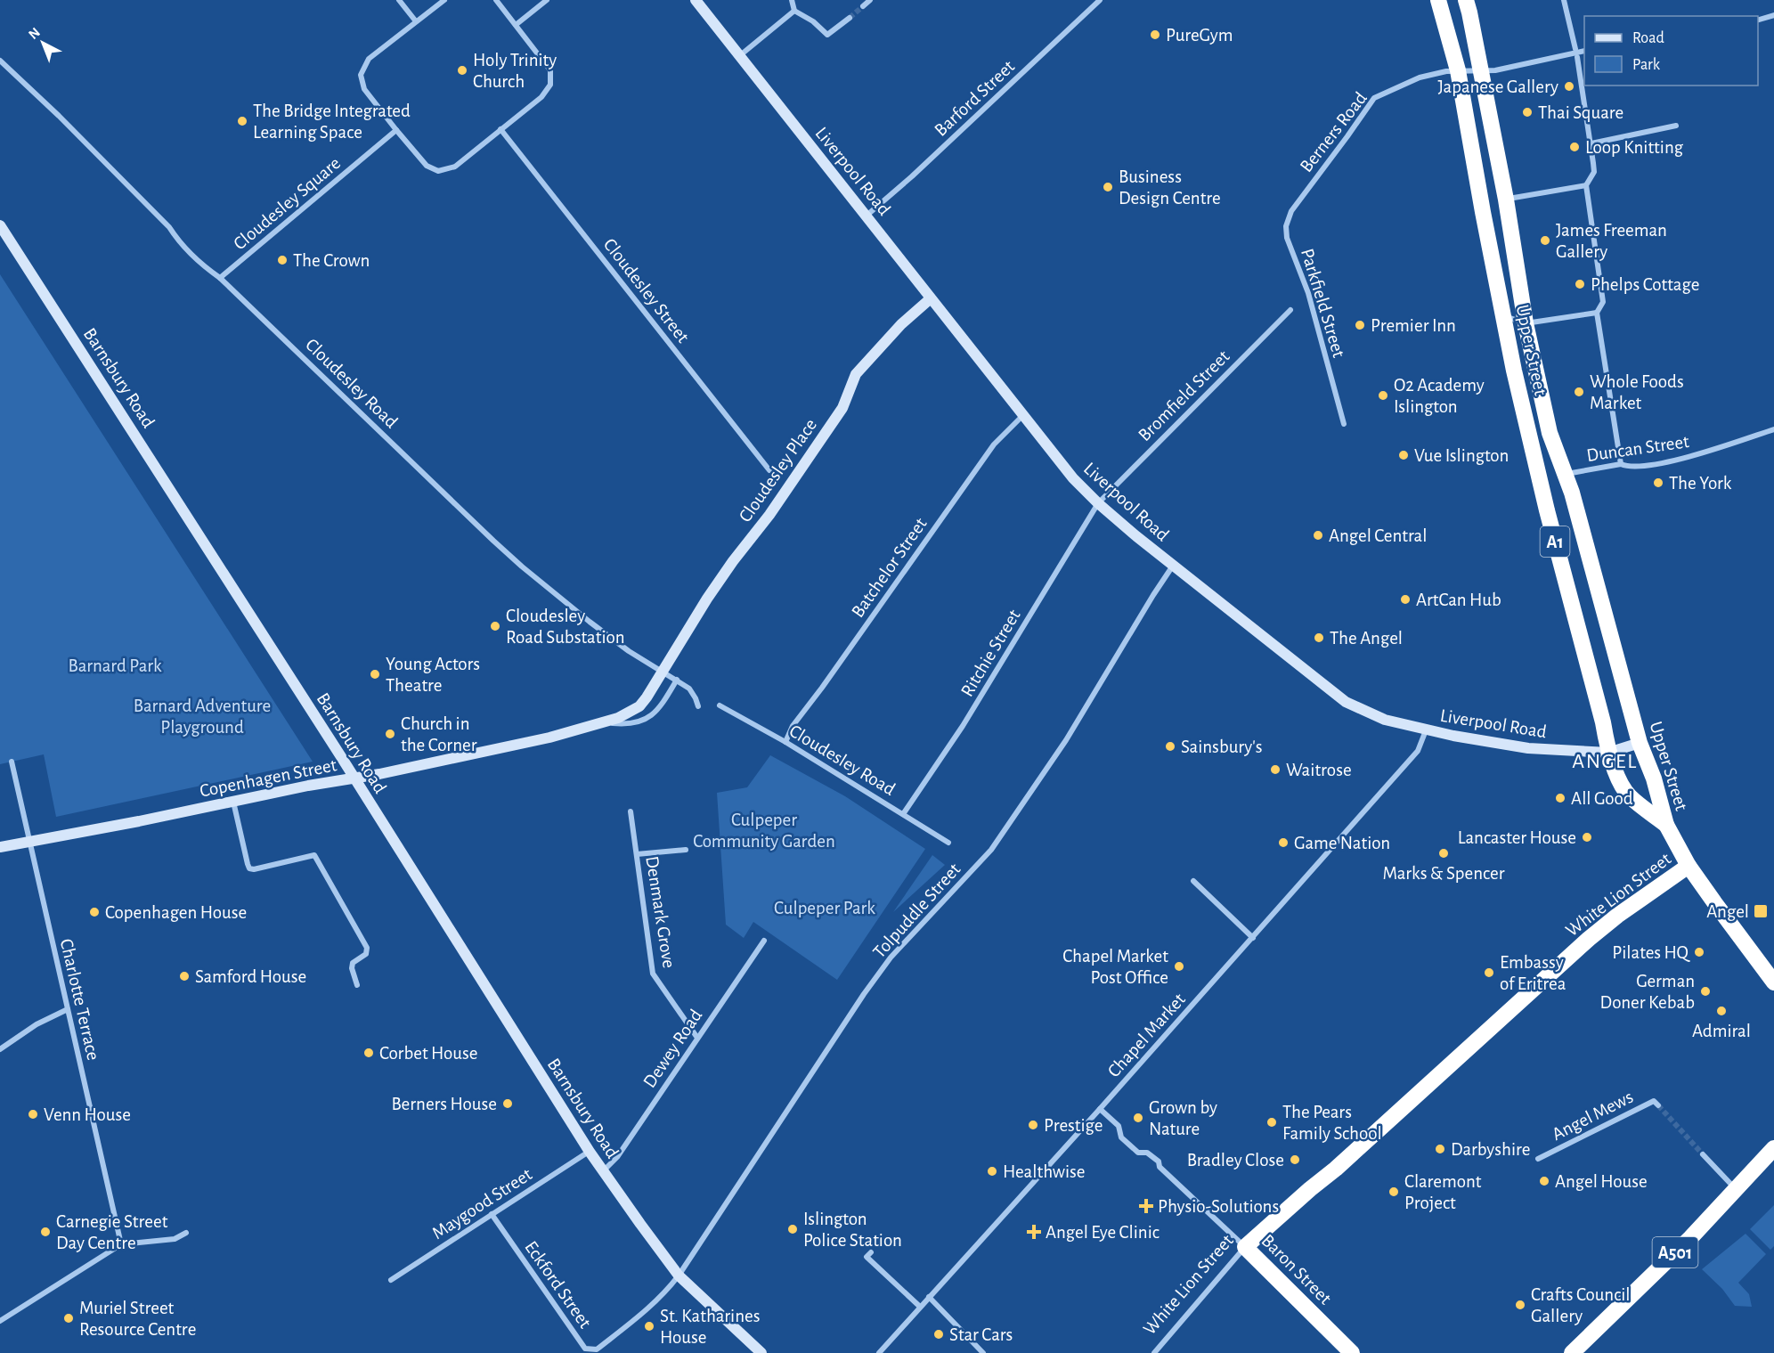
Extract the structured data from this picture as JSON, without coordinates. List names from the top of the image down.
{
  "streets": {
    "highway": [
      "Upper Street",
      "A1",
      "White Lion Street",
      "A501",
      "Baron Street"
    ],
    "street": [
      "Barford Street",
      "Berners Road",
      "Liverpool Road",
      "Cloudesley Square",
      "Cloudesley Street",
      "Parkfield Street",
      "Barnsbury Road",
      "Cloudesley Road",
      "Bromfield Street",
      "Duncan Street",
      "Cloudesley Place",
      "Batchelor Street",
      "Ritchie Street",
      "Copenhagen Street",
      "Tolpuddle Street",
      "Denmark Grove",
      "Charlotte Terrace",
      "Chapel Market",
      "Dewey Road",
      "Angel Mews",
      "Maygood Street",
      "Eckford Street"
    ]
  },
  "crossings": [
    ["Barford Street", "Liverpool Road"],
    ["Berners Road", "Parkfield Street"],
    ["Berners Road", "Upper Street"],
    ["Liverpool Road", "Upper Street"],
    ["Liverpool Road", "Bromfield Street"],
    ["Liverpool Road", "Cloudesley Place"],
    ["Liverpool Road", "Batchelor Street"],
    ["Liverpool Road", "Ritchie Street"],
    ["Liverpool Road", "Tolpuddle Street"],
    ["Liverpool Road", "Chapel Market"],
    ["Cloudesley Square", "Cloudesley Road"],
    ["Upper Street", "Duncan Street"],
    ["Upper Street", "A1"],
    ["Barnsbury Road", "Copenhagen Street"],
    ["Barnsbury Road", "Tolpuddle Street"],
    ["Barnsbury Road", "Dewey Road"],
    ["Barnsbury Road", "Maygood Street"],
    ["Barnsbury Road", "Eckford Street"],
    ["Cloudesley Road", "Cloudesley Place"],
    ["Cloudesley Road", "Batchelor Street"],
    ["Cloudesley Road", "Ritchie Street"],
    ["Cloudesley Road", "Copenhagen Street"],
    ["Bromfield Street", "Ritchie Street"],
    ["Cloudesley Place", "Copenhagen Street"],
    ["A1", "White Lion Street"],
    ["Copenhagen Street", "Charlotte Terrace"],
    ["White Lion Street", "Baron Street"],
    ["Tolpuddle Street", "Eckford Street"],
    ["Denmark Grove", "Dewey Road"],
    ["Chapel Market", "Baron Street"],
    ["Maygood Street", "Eckford Street"]
  ],
  "districts": ["ANGEL"],
  "parks": [
    "Barnard Park",
    "Barnard Adventure Playground",
    "Culpeper Community Garden",
    "Culpeper Park"
  ],
  "places": {
    "other": [
      "PureGym",
      "Holy Trinity Church",
      "Japanese Gallery",
      "Thai Square",
      "The Bridge Integrated Learning Space",
      "Loop Knitting",
      "Business Design Centre",
      "James Freeman Gallery",
      "The Crown",
      "Phelps Cottage",
      "Premier Inn",
      "Whole Foods Market",
      "O2 Academy Islington",
      "Vue Islington",
      "The York",
      "Angel Central",
      "ArtCan Hub",
      "Cloudesley Road Substation",
      "The Angel",
      "Young Actors Theatre",
      "Church in the Corner",
      "Sainsbury's",
      "Waitrose",
      "All Good",
      "Lancaster House",
      "Game Nation",
      "Marks & Spencer",
      "Copenhagen House",
      "Pilates HQ",
      "Chapel Market Post Office",
      "Embassy of Eritrea",
      "Samford House",
      "German Doner Kebab",
      "Admiral",
      "Corbet House",
      "Berners House",
      "Venn House",
      "Grown by Nature",
      "The Pears Family School",
      "Prestige",
      "Darbyshire",
      "Bradley Close",
      "Healthwise",
      "Angel House",
      "Claremont Project",
      "Islington Police Station",
      "Carnegie Street Day Centre",
      "Crafts Council Gallery",
      "Muriel Street Resource Centre",
      "St. Katharines House",
      "Star Cars"
    ],
    "transit": ["Angel"],
    "health": ["Physio-Solutions", "Angel Eye Clinic"]
  },
  "legend": ["Road", "Park"],
  "north": "top left"
}
